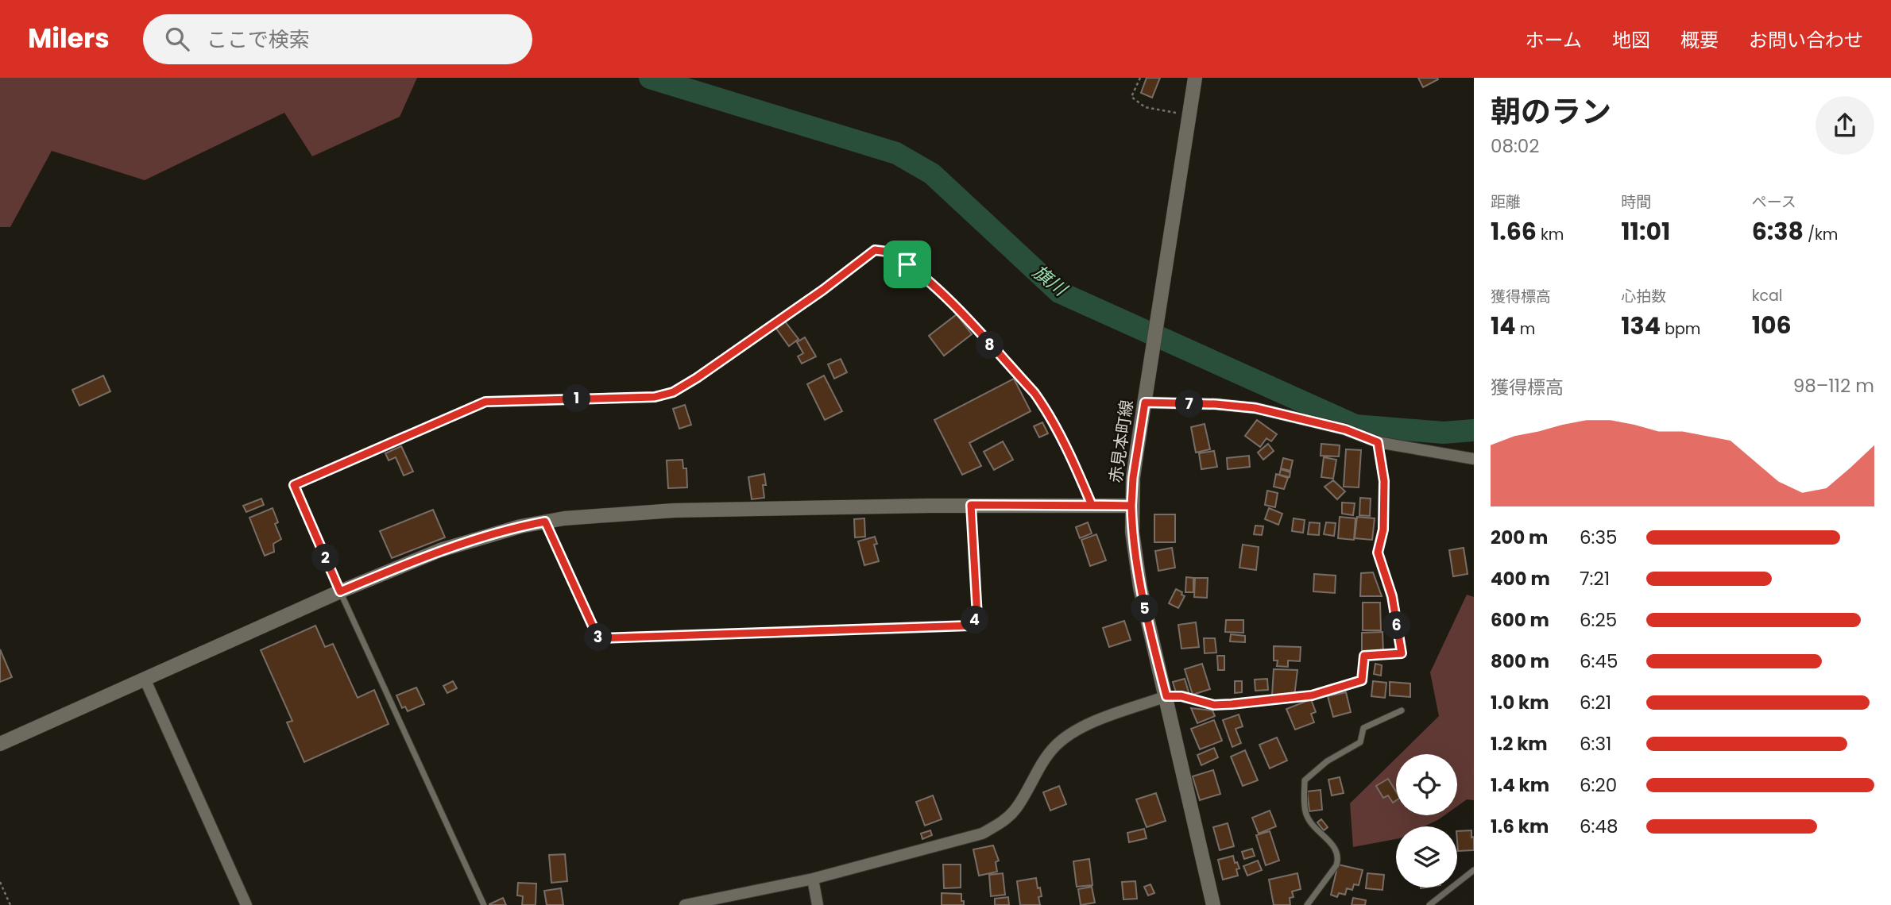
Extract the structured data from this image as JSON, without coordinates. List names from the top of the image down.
{
  "streets": {
    "street": ["赤見本町線"]
  },
  "water": ["旗川"],
  "page": {
    "header": "Milers",
    "search": "ここで検索",
    "nav": [
      "ホーム",
      "地図",
      "概要",
      "お問い合わせ"
    ],
    "heading": ["朝のラン", "08:02"],
    "stats": [
      ["距離", "1.66 km"],
      ["時間", "11:01"],
      ["ペース", "6:38 /km"],
      ["獲得標高", "14 m"],
      ["心拍数", "134 bpm"],
      ["kcal", "106"]
    ],
    "pins": [
      "8",
      "1",
      "7",
      "2",
      "5",
      "4",
      "6",
      "3"
    ],
    "chart": ["獲得標高", "98–112 m"],
    "list": [
      {
        "name": "200 m",
        "note": "6:35"
      },
      {
        "name": "400 m",
        "note": "7:21"
      },
      {
        "name": "600 m",
        "note": "6:25"
      },
      {
        "name": "800 m",
        "note": "6:45"
      },
      {
        "name": "1.0 km",
        "note": "6:21"
      },
      {
        "name": "1.2 km",
        "note": "6:31"
      },
      {
        "name": "1.4 km",
        "note": "6:20"
      },
      {
        "name": "1.6 km",
        "note": "6:48"
      }
    ]
  }
}
